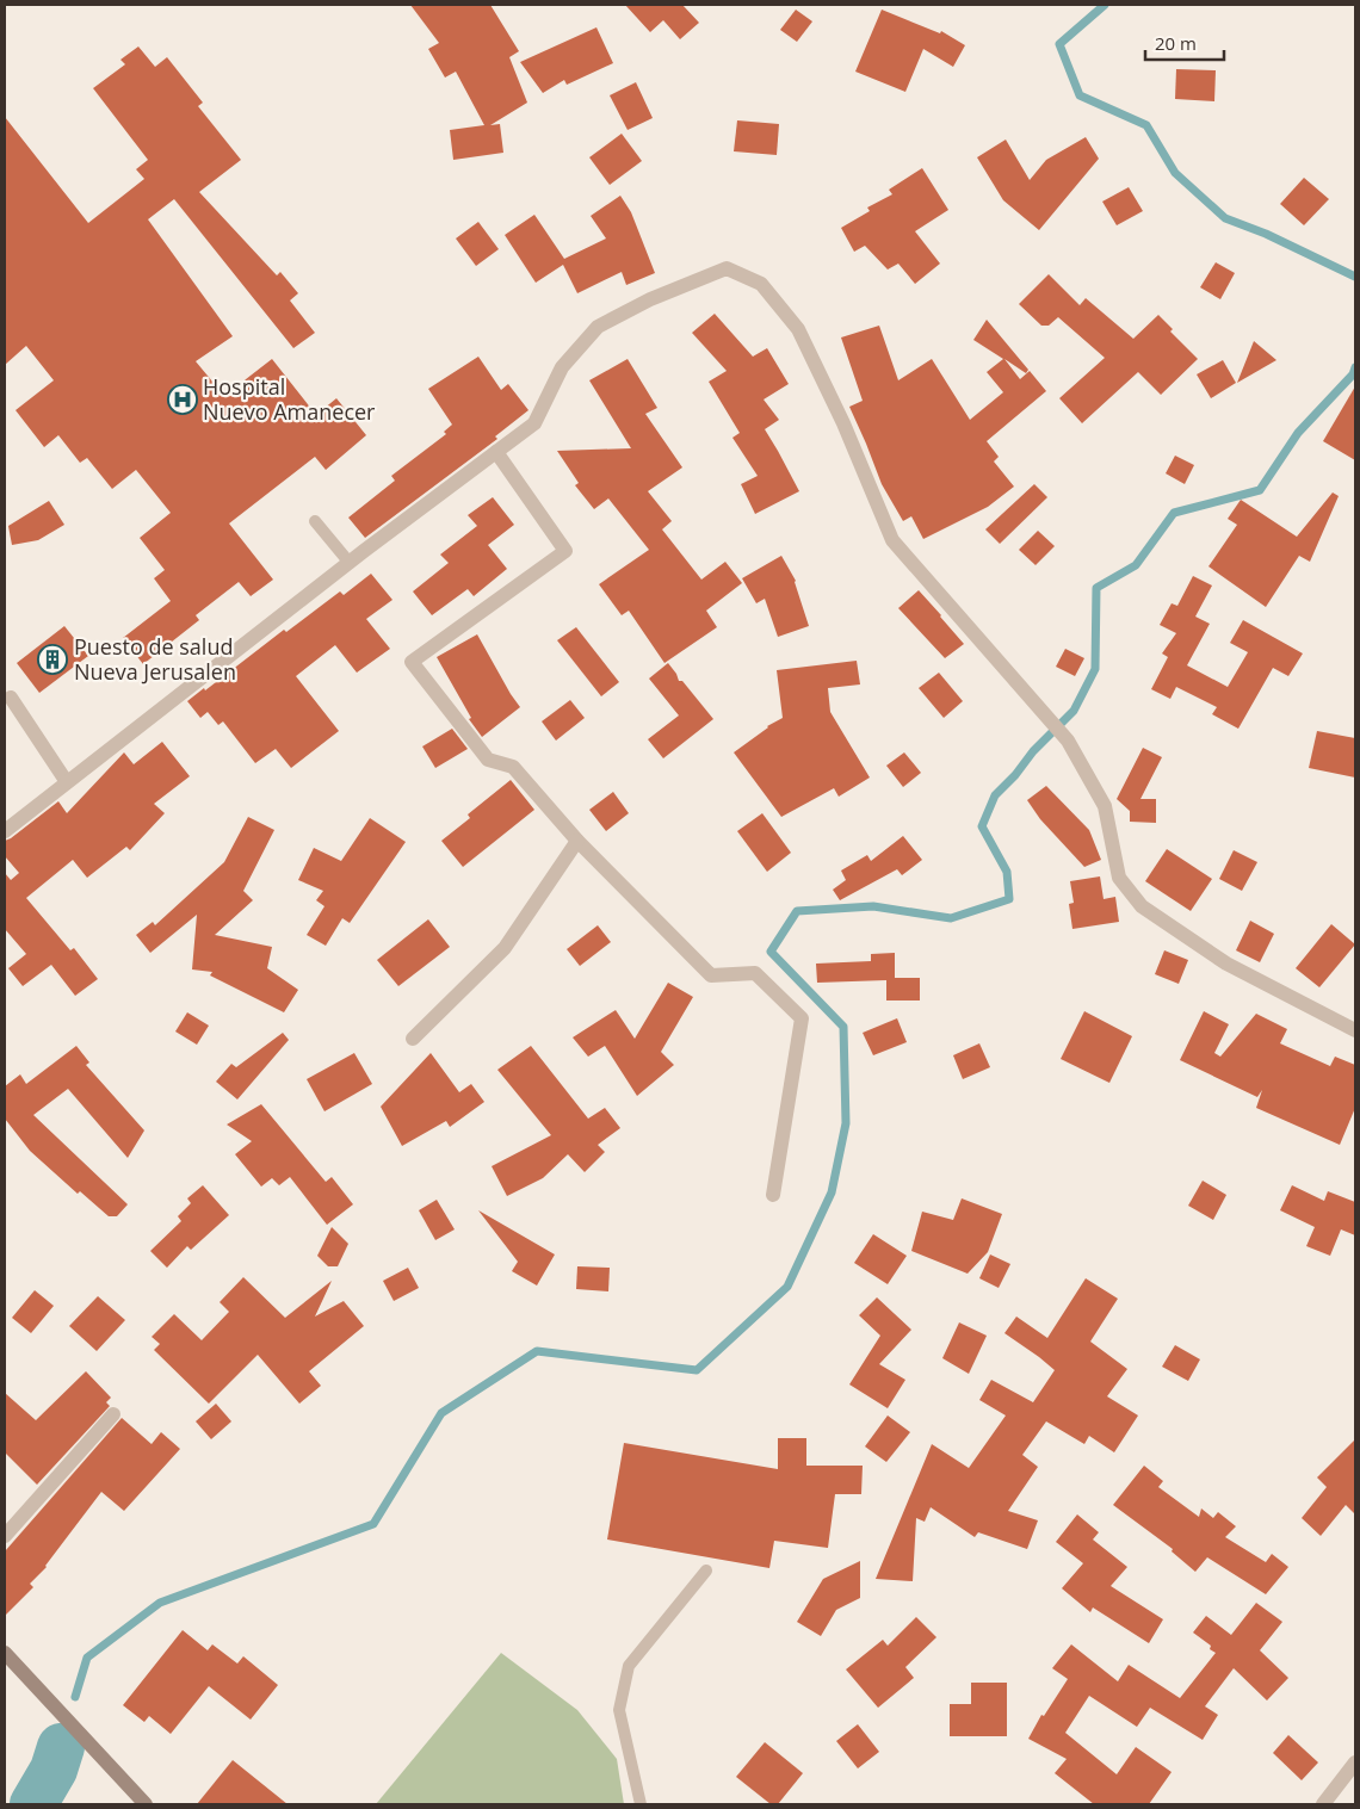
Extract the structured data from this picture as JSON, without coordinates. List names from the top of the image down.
{
  "places": {
    "hospital": ["Hospital Nuevo Amanecer"],
    "building": ["Puesto de salud Nueva Jerusalen"]
  },
  "scale_bar": "20 m"
}
